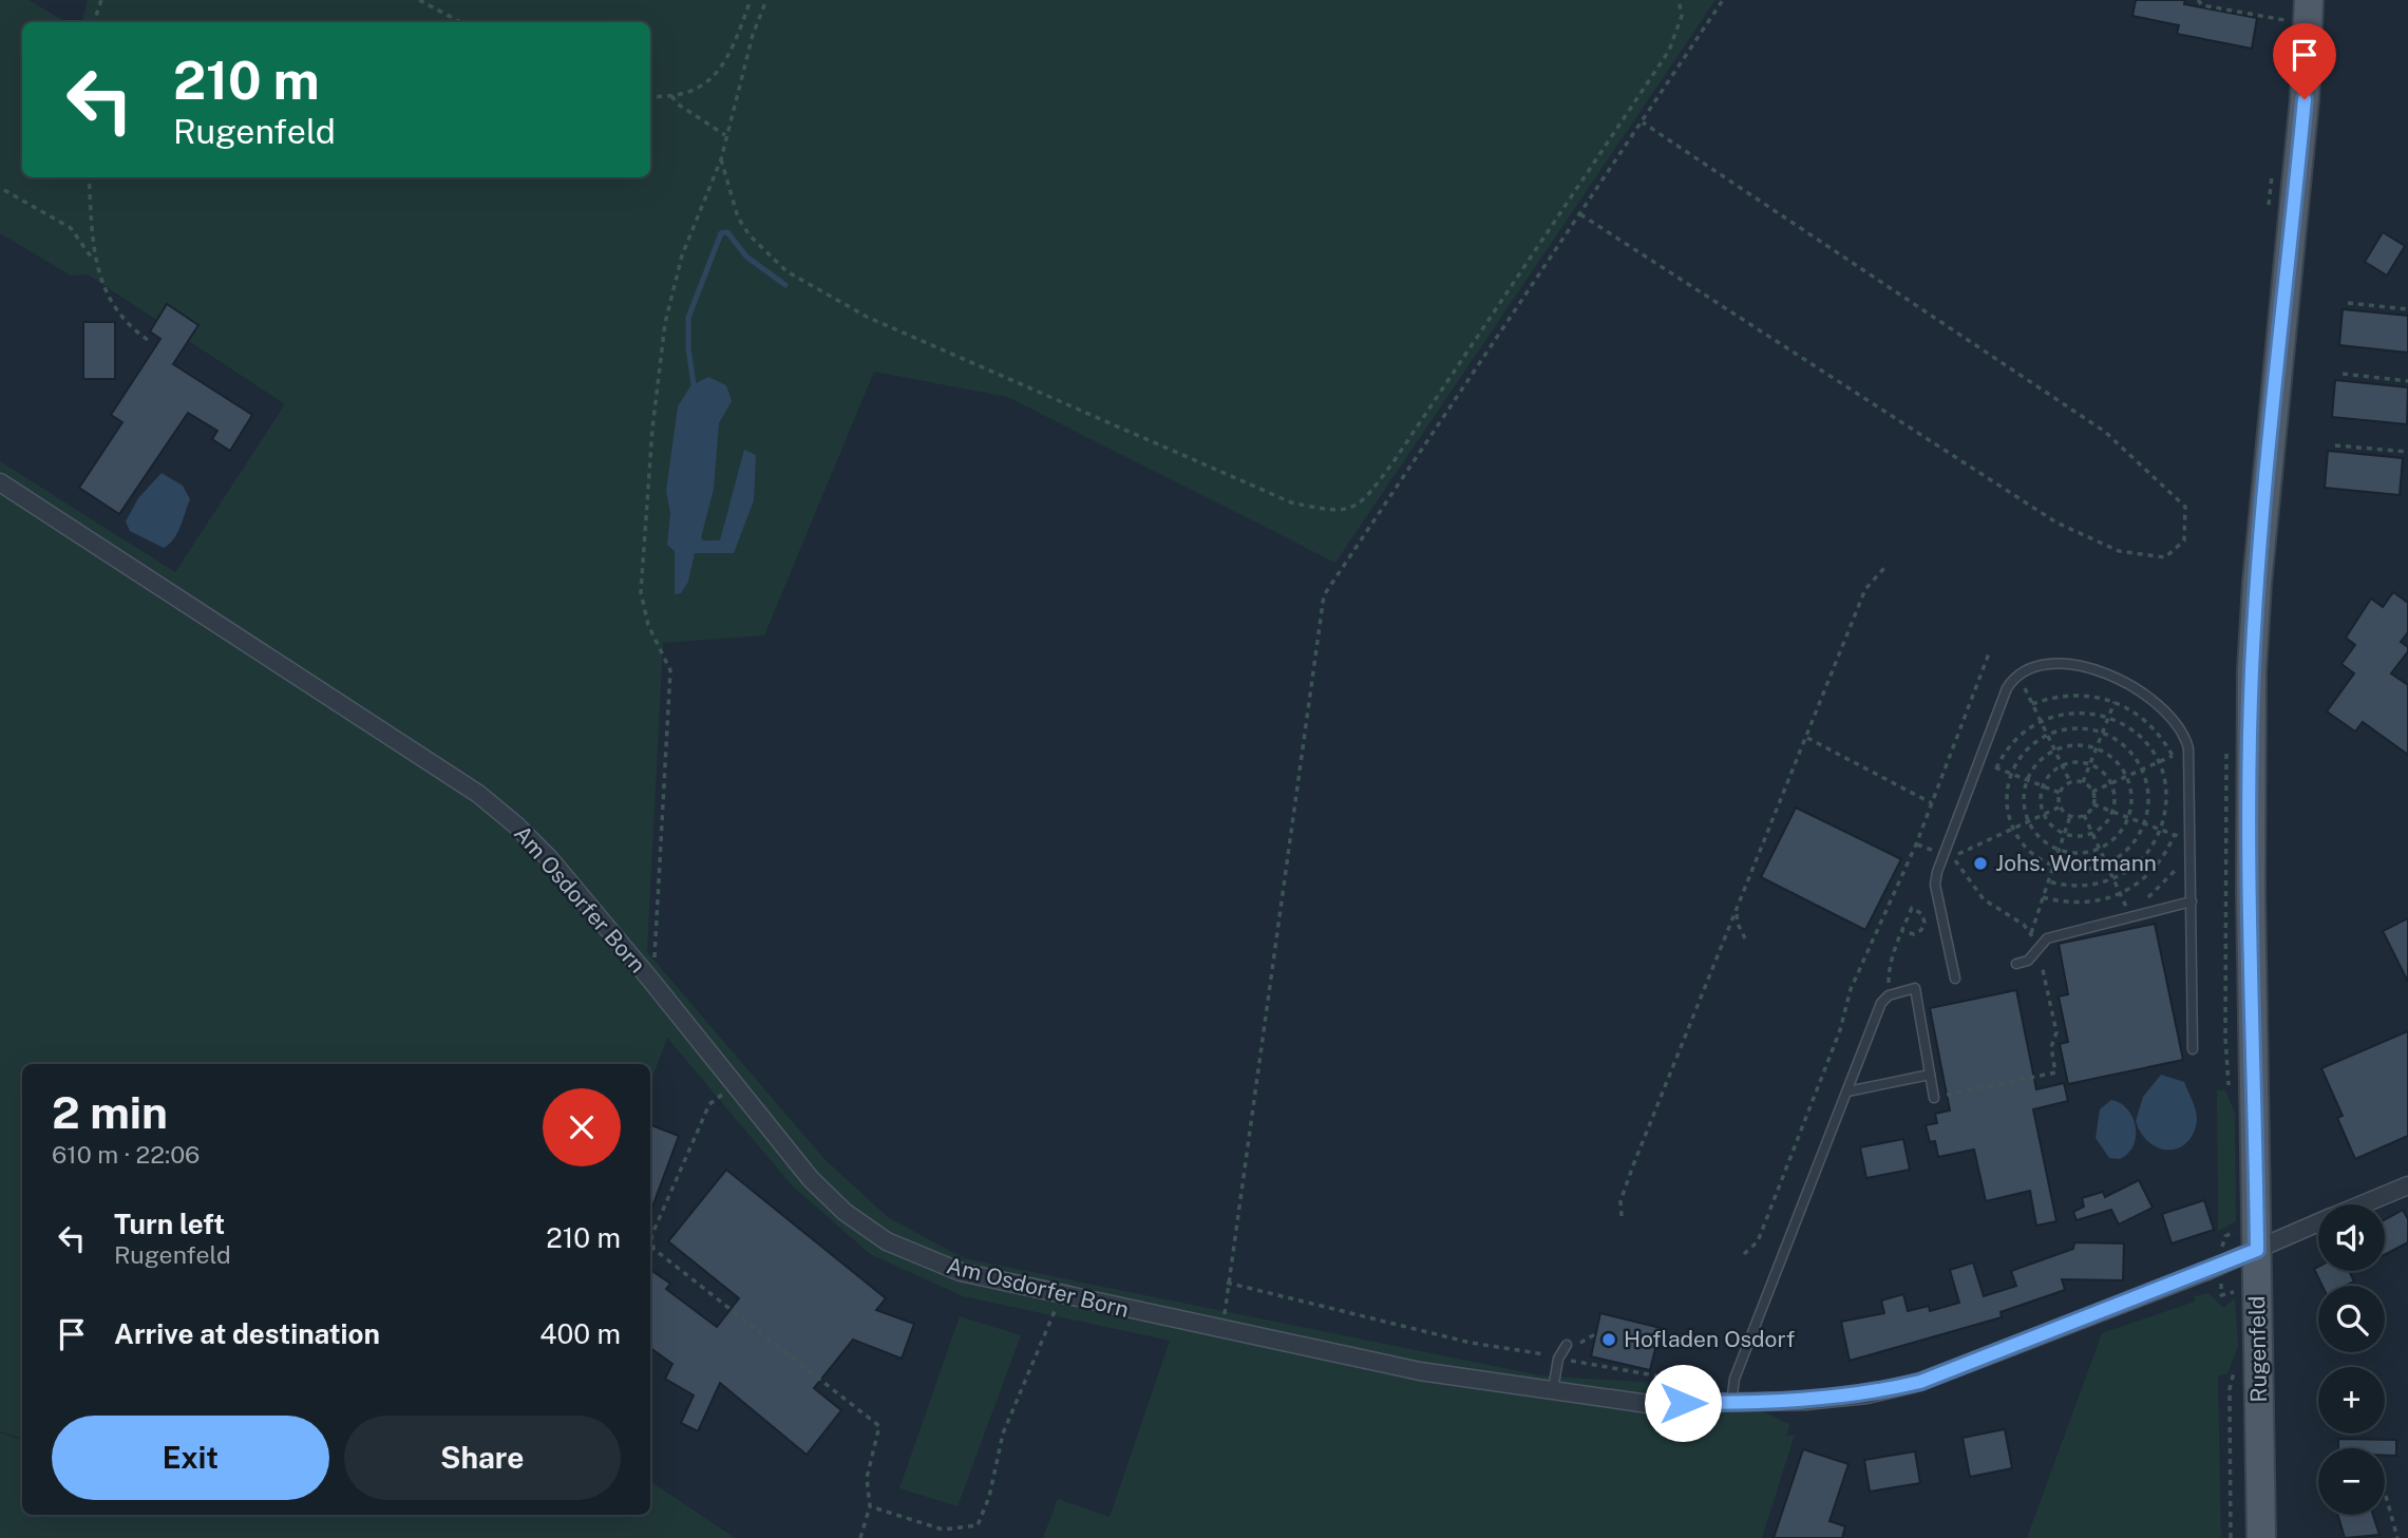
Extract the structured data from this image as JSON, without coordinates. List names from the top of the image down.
{
  "streets": {
    "main road": ["Rugenfeld"],
    "street": ["Am Osdorfer Born"]
  },
  "crossings": [
    ["Am Osdorfer Born", "Rugenfeld"]
  ],
  "places": ["Johs. Wortmann", "Hofladen Osdorf"],
  "page": {
    "turn": ["210 m", "Rugenfeld"],
    "heading": ["2 min", "610 m · 22:06"],
    "list": [
      {
        "name": "Turn left",
        "note": "Rugenfeld",
        "value": "210 m"
      },
      {
        "name": "Arrive at destination",
        "value": "400 m"
      }
    ],
    "map_buttons": ["+", "−"],
    "buttons": ["Exit", "Share"]
  }
}
